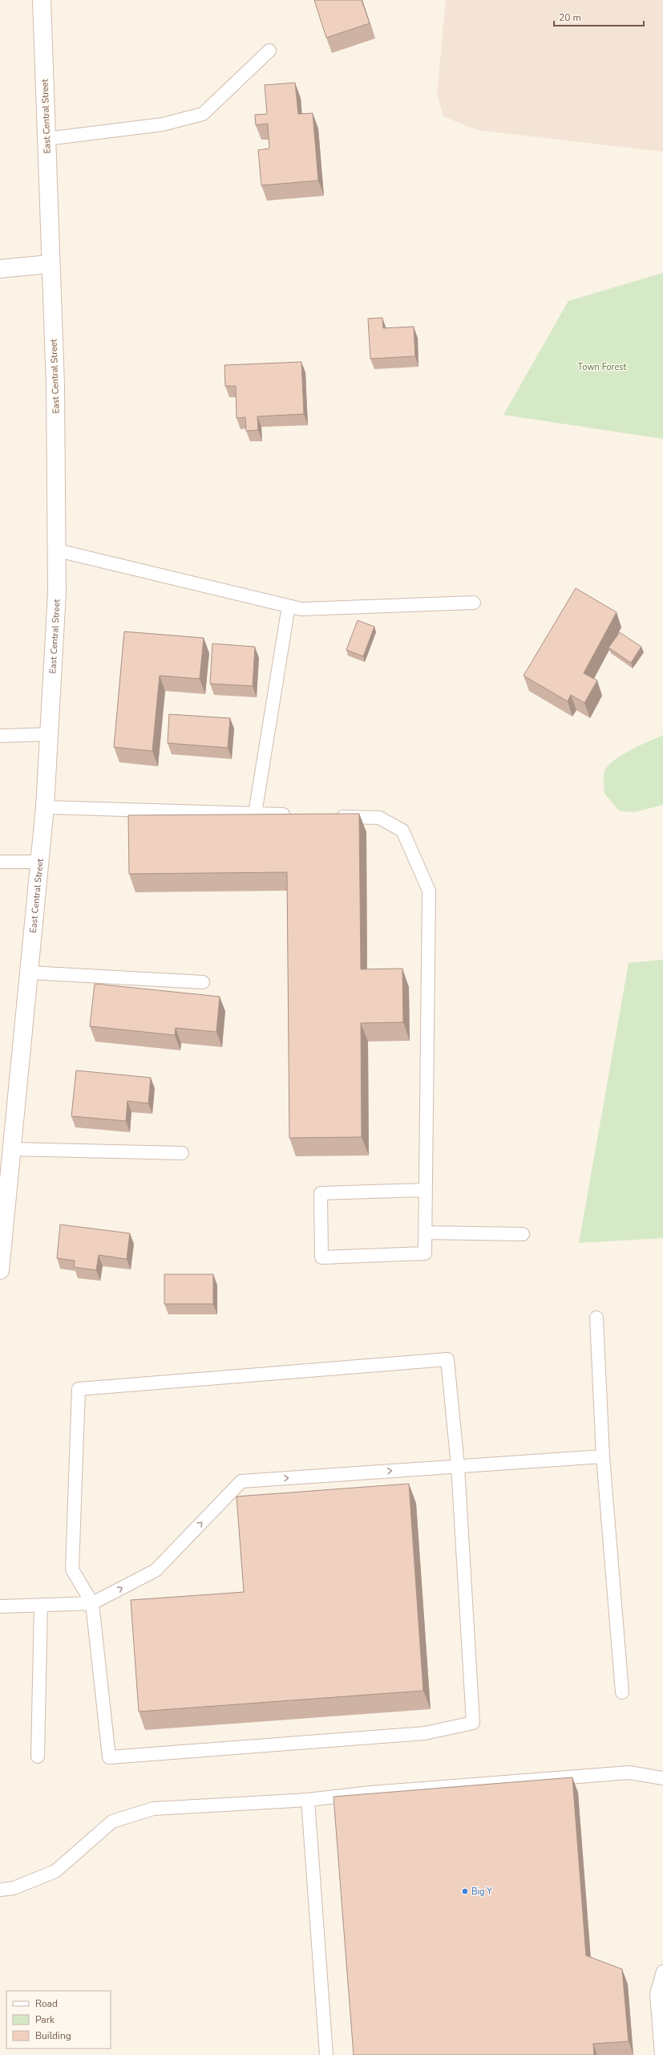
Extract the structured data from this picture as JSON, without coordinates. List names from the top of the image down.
{
  "streets": {
    "main road": ["East Central Street"]
  },
  "parks": ["Town Forest"],
  "places": ["Big Y"],
  "legend": ["Road", "Park", "Building"],
  "scale_bar": "20 m"
}
